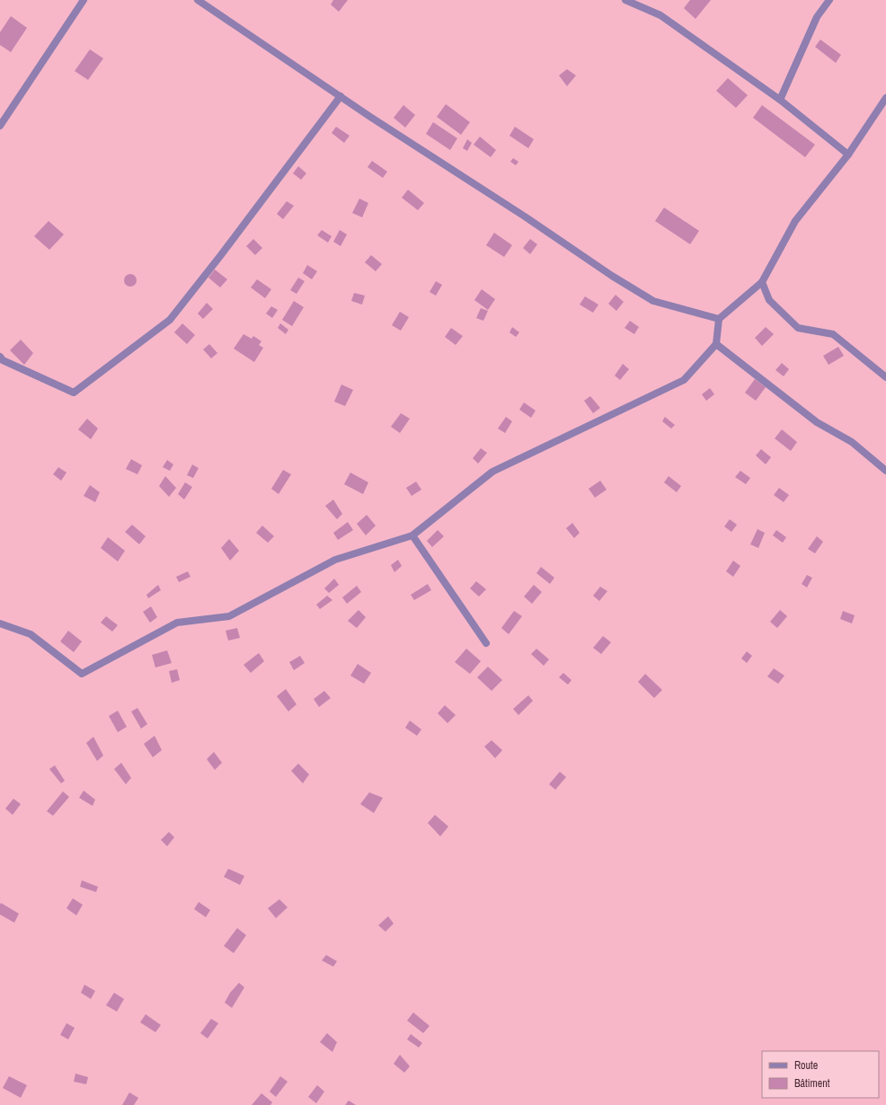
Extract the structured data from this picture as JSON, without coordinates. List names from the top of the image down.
{
  "legend": ["Route", "Bâtiment"]
}
